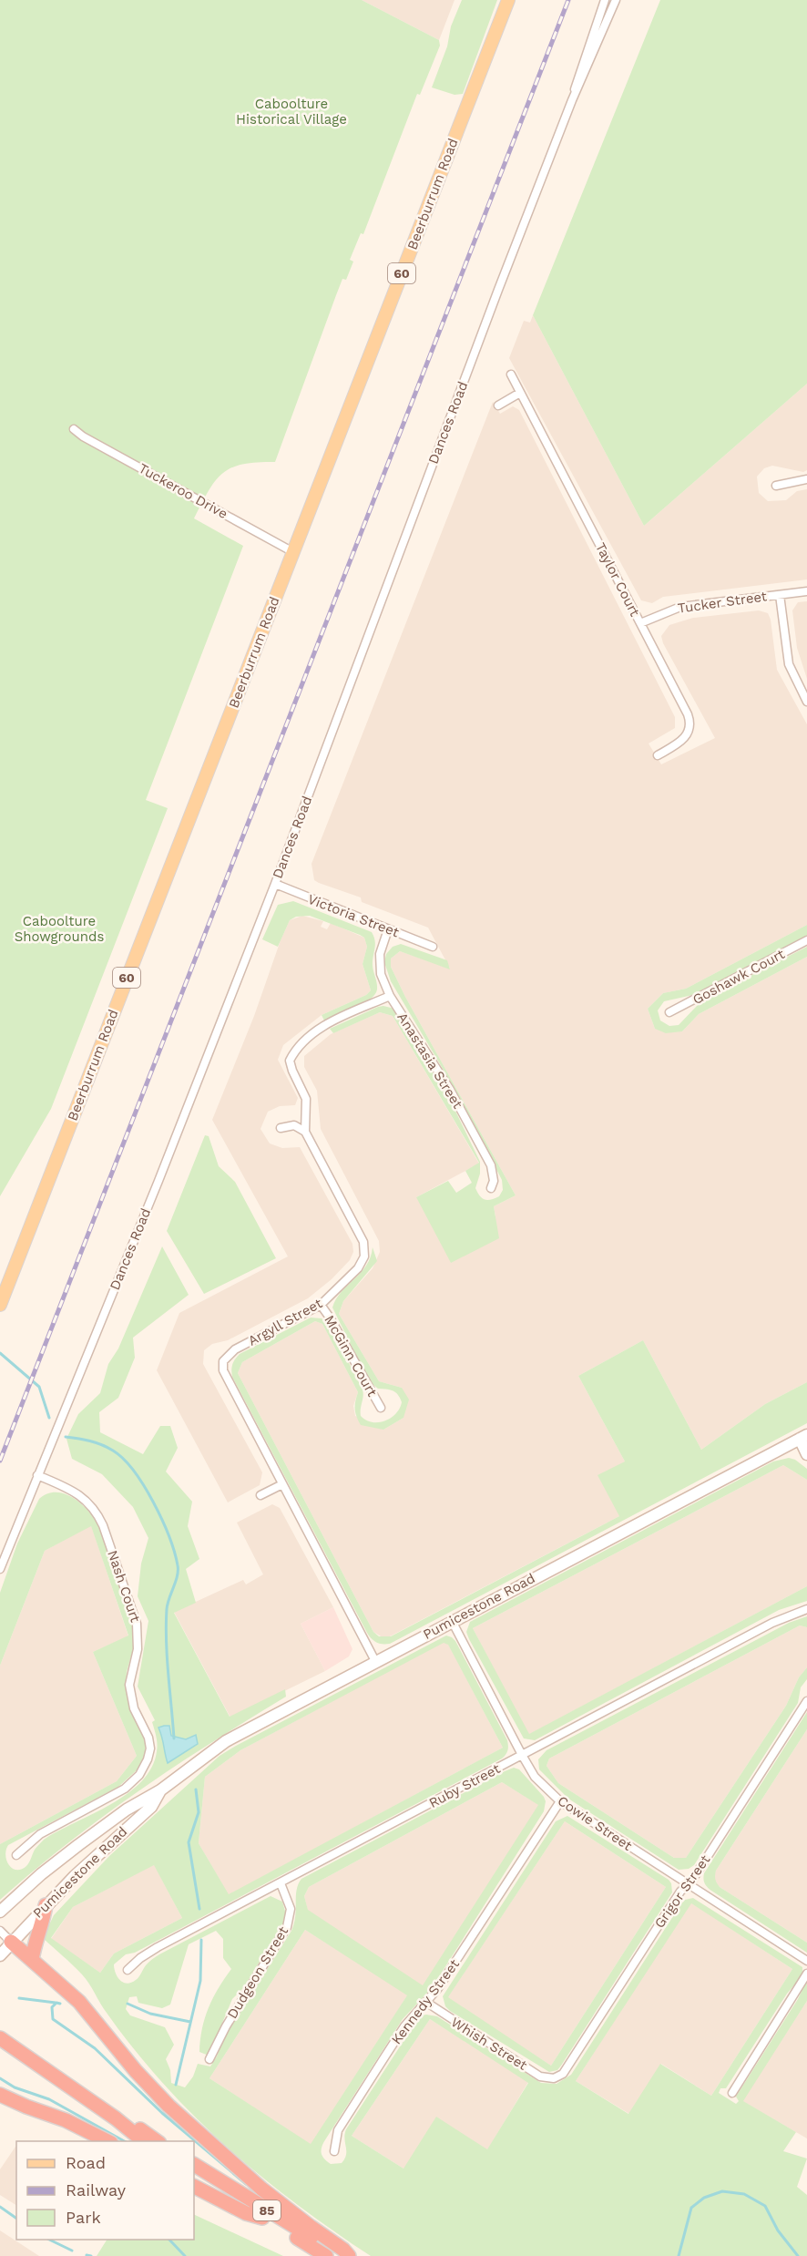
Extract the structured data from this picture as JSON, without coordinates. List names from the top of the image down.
{
  "streets": {
    "highway": ["85"],
    "main road": ["Beerburrum Road", "60", "Pumicestone Road"],
    "street": [
      "Dances Road",
      "Tuckeroo Drive",
      "Taylor Court",
      "Tucker Street",
      "Victoria Street",
      "Goshawk Court",
      "Anastasia Street",
      "Argyll Street",
      "McGinn Court",
      "Nash Court",
      "Ruby Street",
      "Cowie Street",
      "Grigor Street",
      "Dudgeon Street",
      "Kennedy Street",
      "Whish Street"
    ]
  },
  "crossings": [
    ["Beerburrum Road", "Tuckeroo Drive"],
    ["Dances Road", "Victoria Street"],
    ["Dances Road", "Nash Court"],
    ["Taylor Court", "Tucker Street"],
    ["Victoria Street", "Anastasia Street"],
    ["Anastasia Street", "Argyll Street"],
    ["Argyll Street", "McGinn Court"],
    ["Argyll Street", "Pumicestone Road"],
    ["Pumicestone Road", "Cowie Street"],
    ["Ruby Street", "Cowie Street"],
    ["Ruby Street", "Dudgeon Street"],
    ["Cowie Street", "Grigor Street"],
    ["Cowie Street", "Kennedy Street"],
    ["Grigor Street", "Whish Street"],
    ["Kennedy Street", "Whish Street"]
  ],
  "parks": ["Caboolture Historical Village", "Caboolture Showgrounds"],
  "legend": ["Road", "Railway", "Park"]
}
